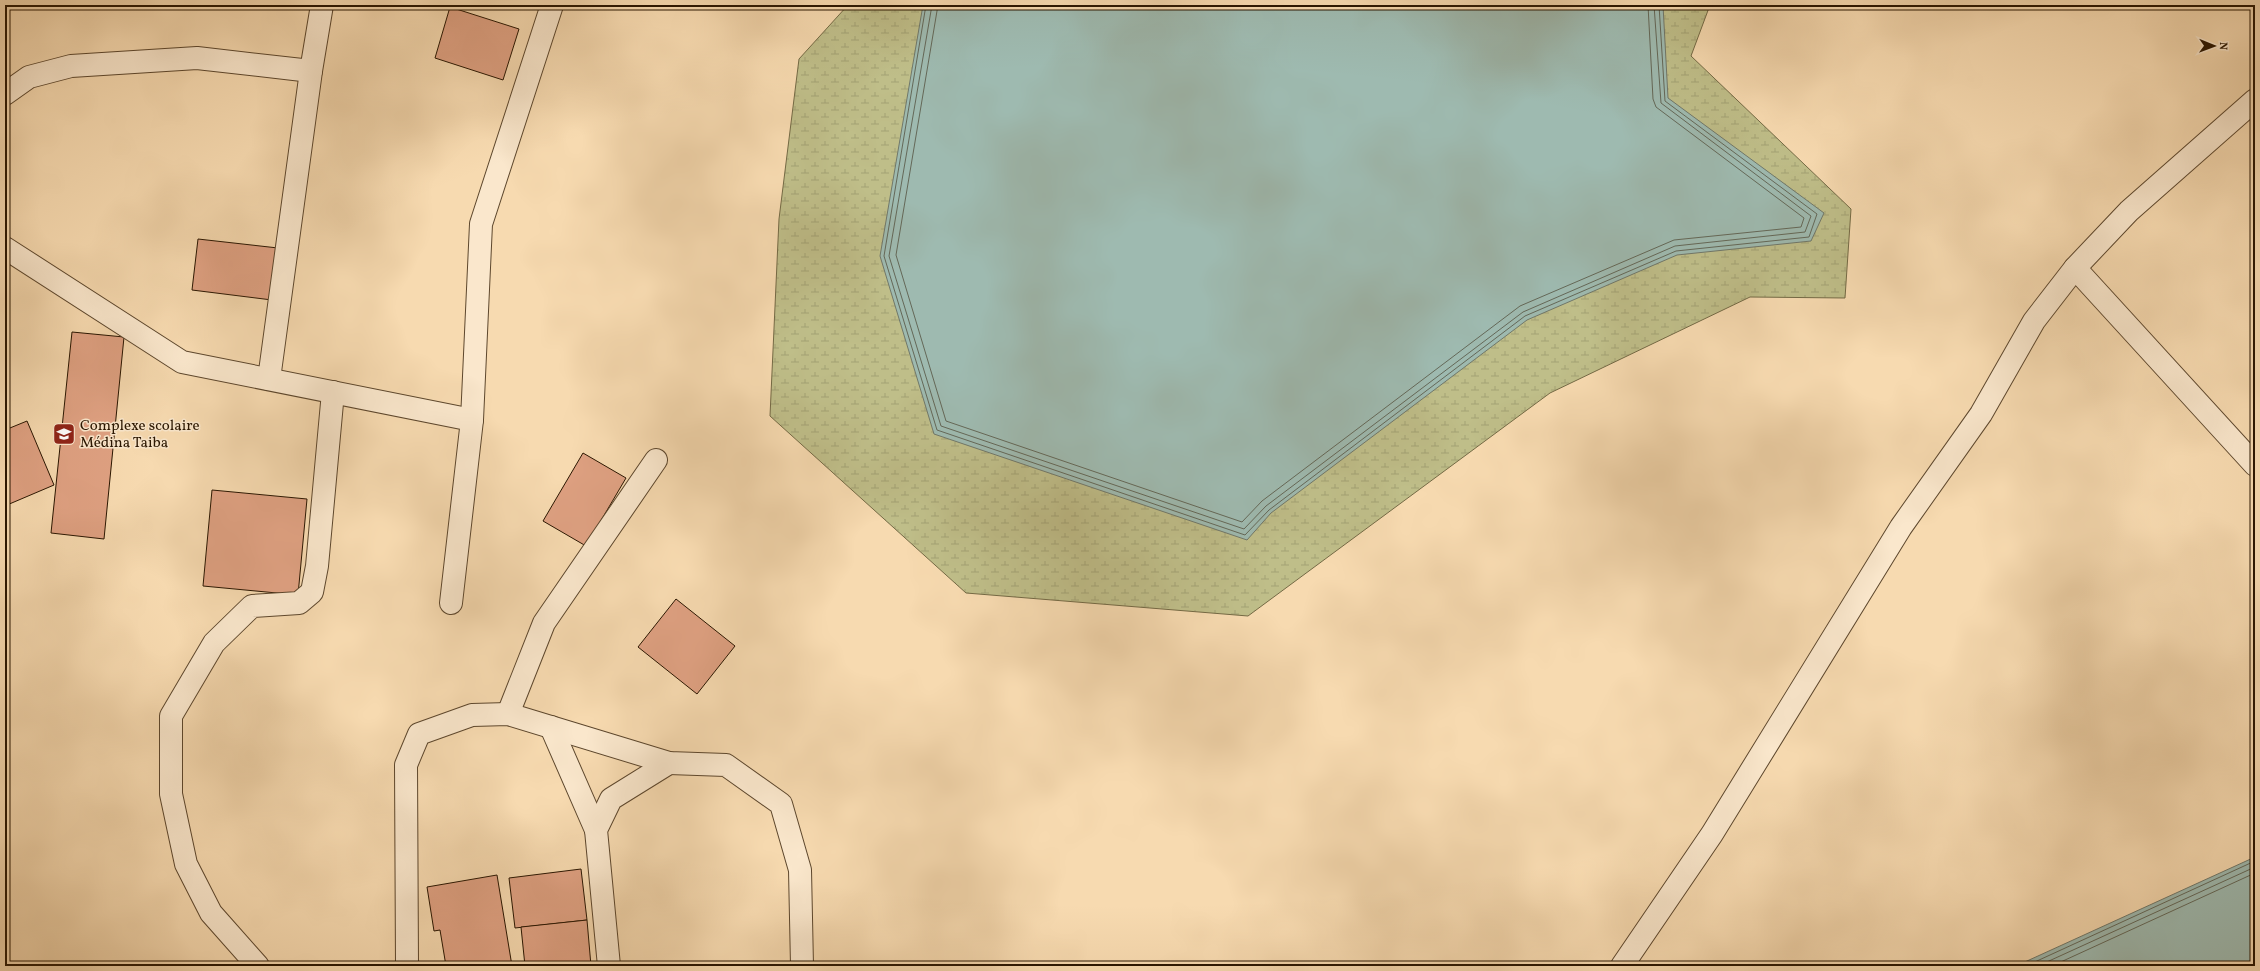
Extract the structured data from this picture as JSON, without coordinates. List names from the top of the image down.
{
  "places": {
    "school or university": ["Complexe scolaire Médina Taiba"]
  },
  "north": "right"
}
